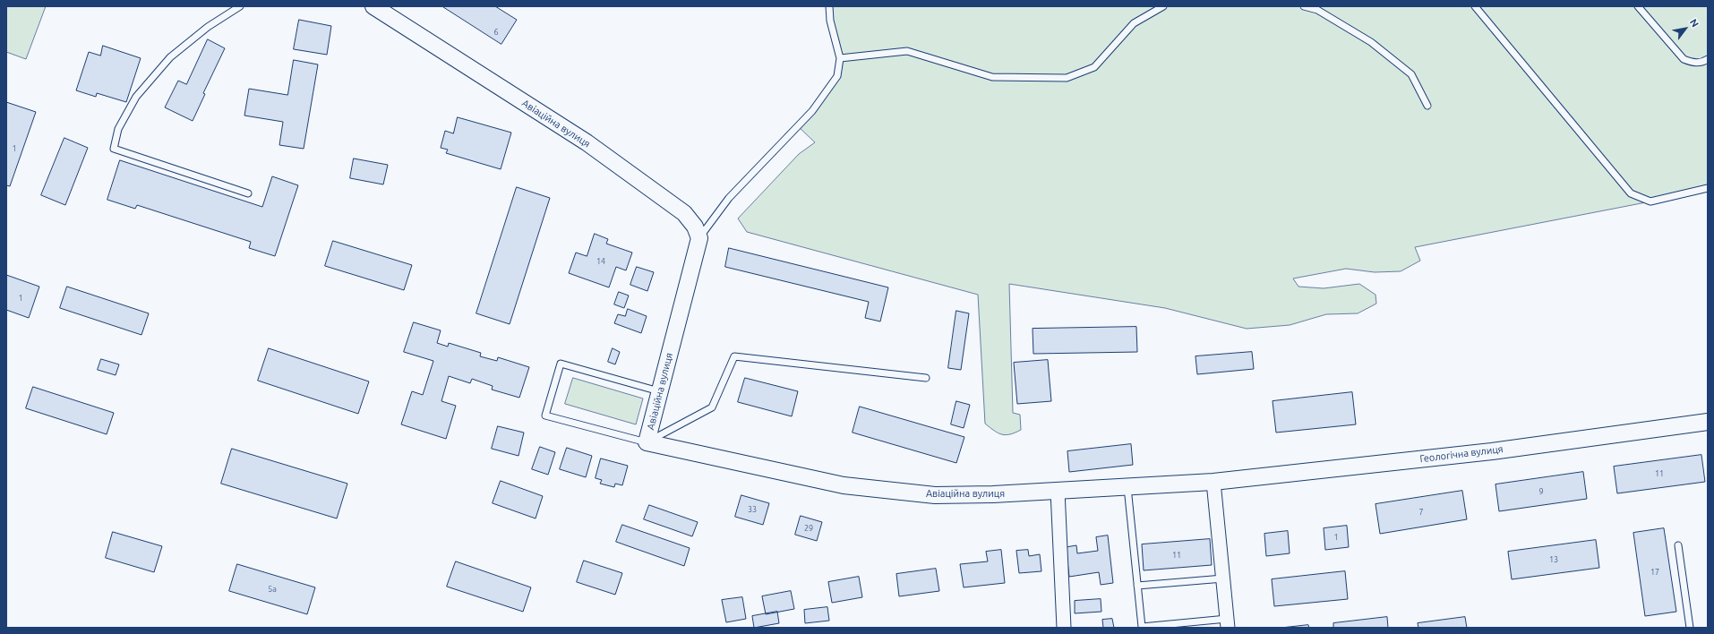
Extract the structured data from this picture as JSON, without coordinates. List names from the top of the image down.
{
  "streets": {
    "street": ["Авіаційна вулиця", "Геологічна вулиця"]
  },
  "crossings": [
    ["Авіаційна вулиця", "Геологічна вулиця"]
  ],
  "house_numbers": [
    "6",
    "1",
    "14",
    "1",
    "11",
    "9",
    "33",
    "7",
    "29",
    "1",
    "11",
    "13",
    "17",
    "5а"
  ],
  "north": "top right"
}
